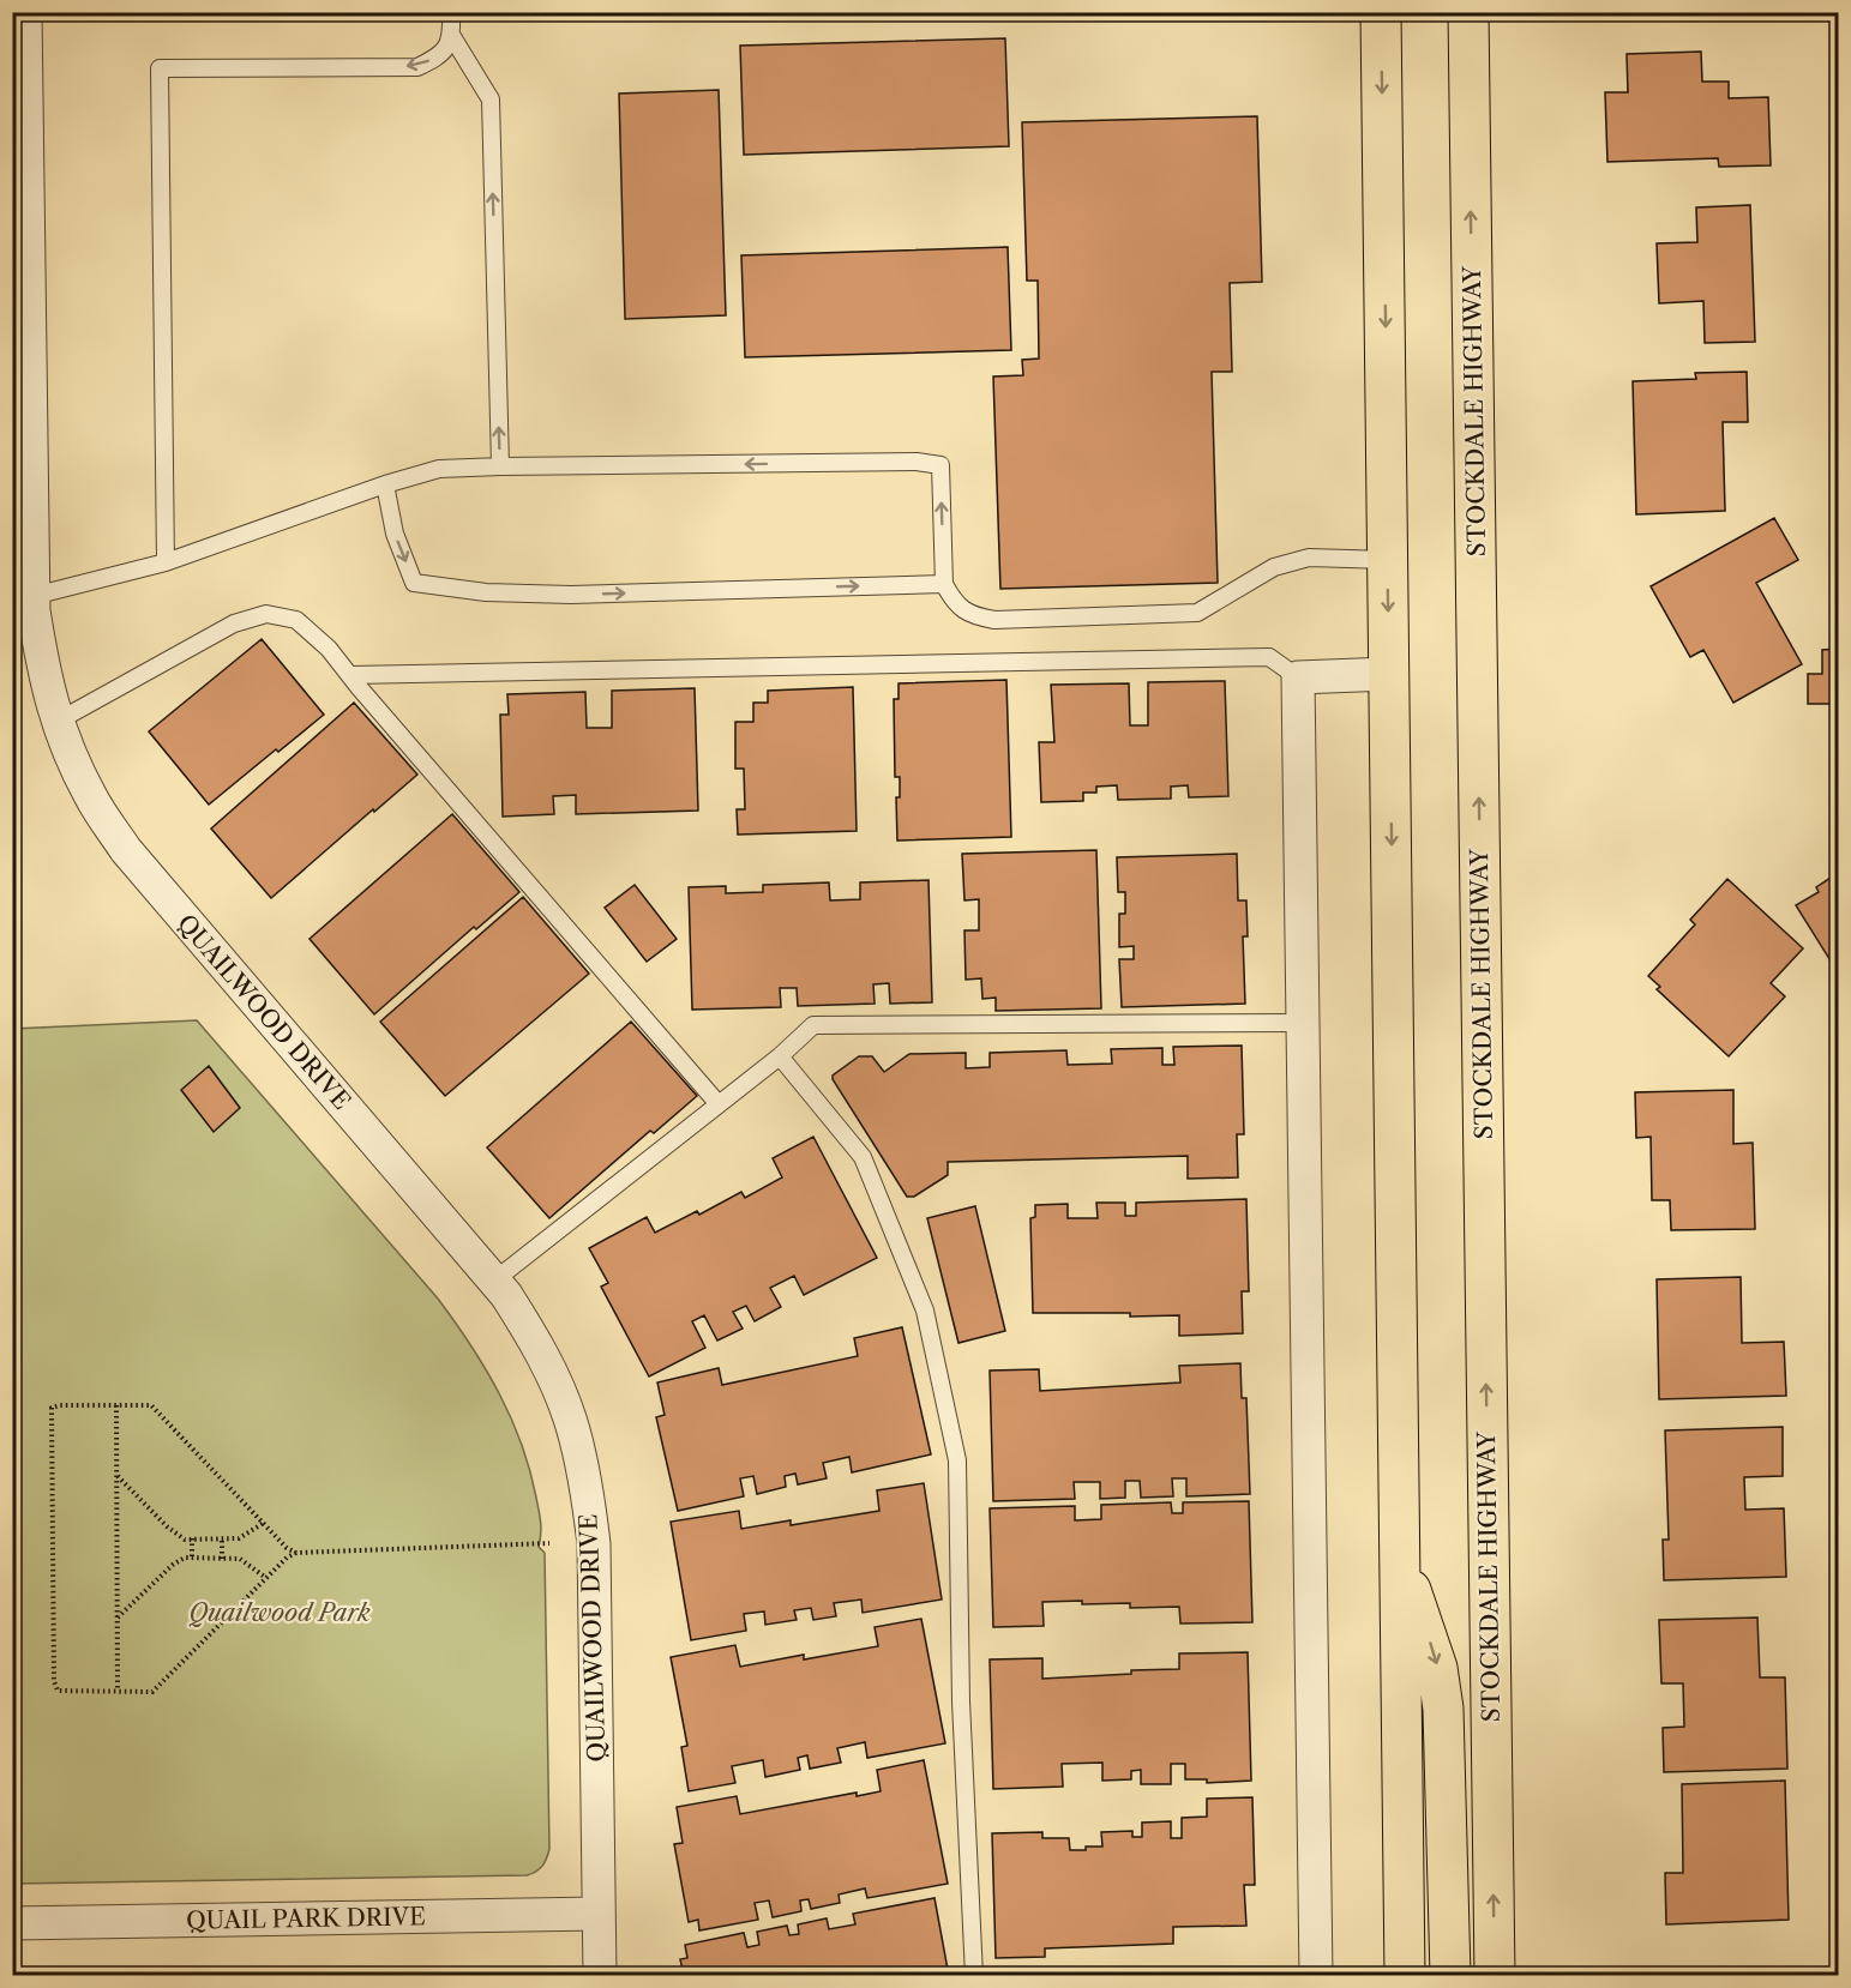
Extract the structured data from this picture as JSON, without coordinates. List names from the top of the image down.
{
  "streets": {
    "main road": ["STOCKDALE HIGHWAY"],
    "street": ["QUAILWOOD DRIVE", "QUAIL PARK DRIVE"]
  },
  "crossings": [
    ["QUAILWOOD DRIVE", "QUAIL PARK DRIVE"]
  ],
  "parks": ["Quailwood Park"]
}
